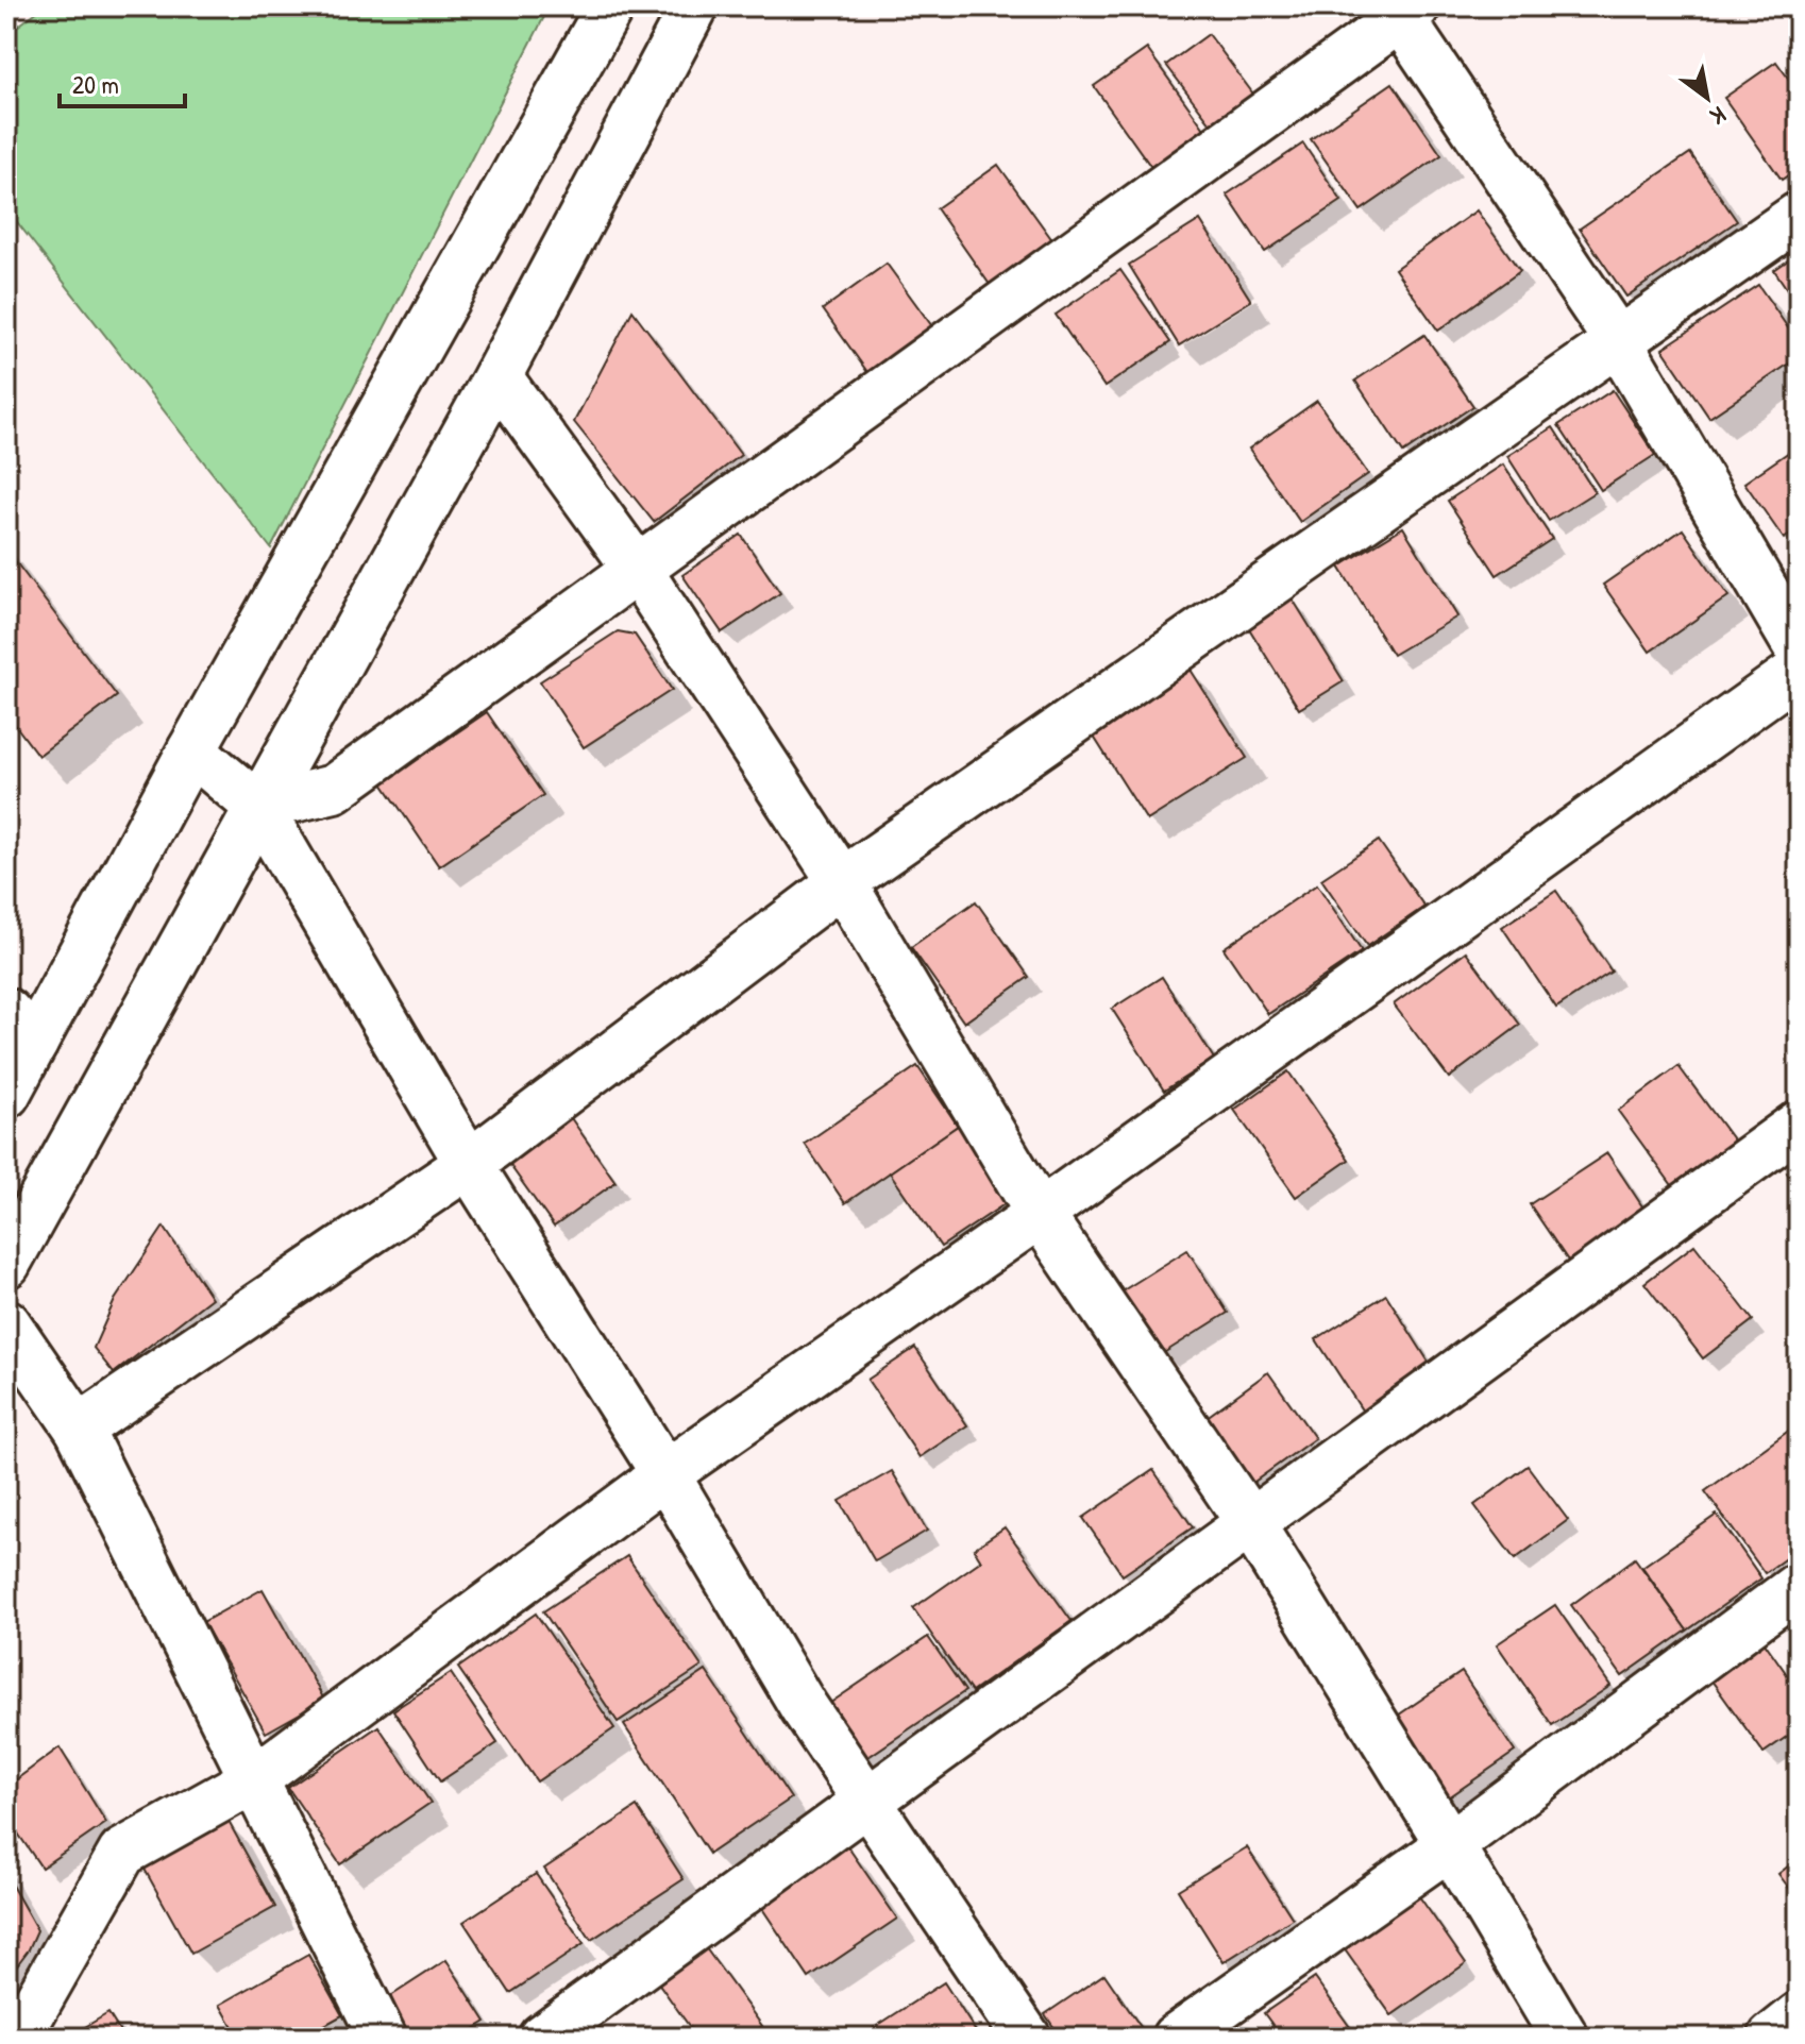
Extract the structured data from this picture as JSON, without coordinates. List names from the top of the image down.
{
  "scale_bar": "20 m",
  "north": "bottom right"
}
